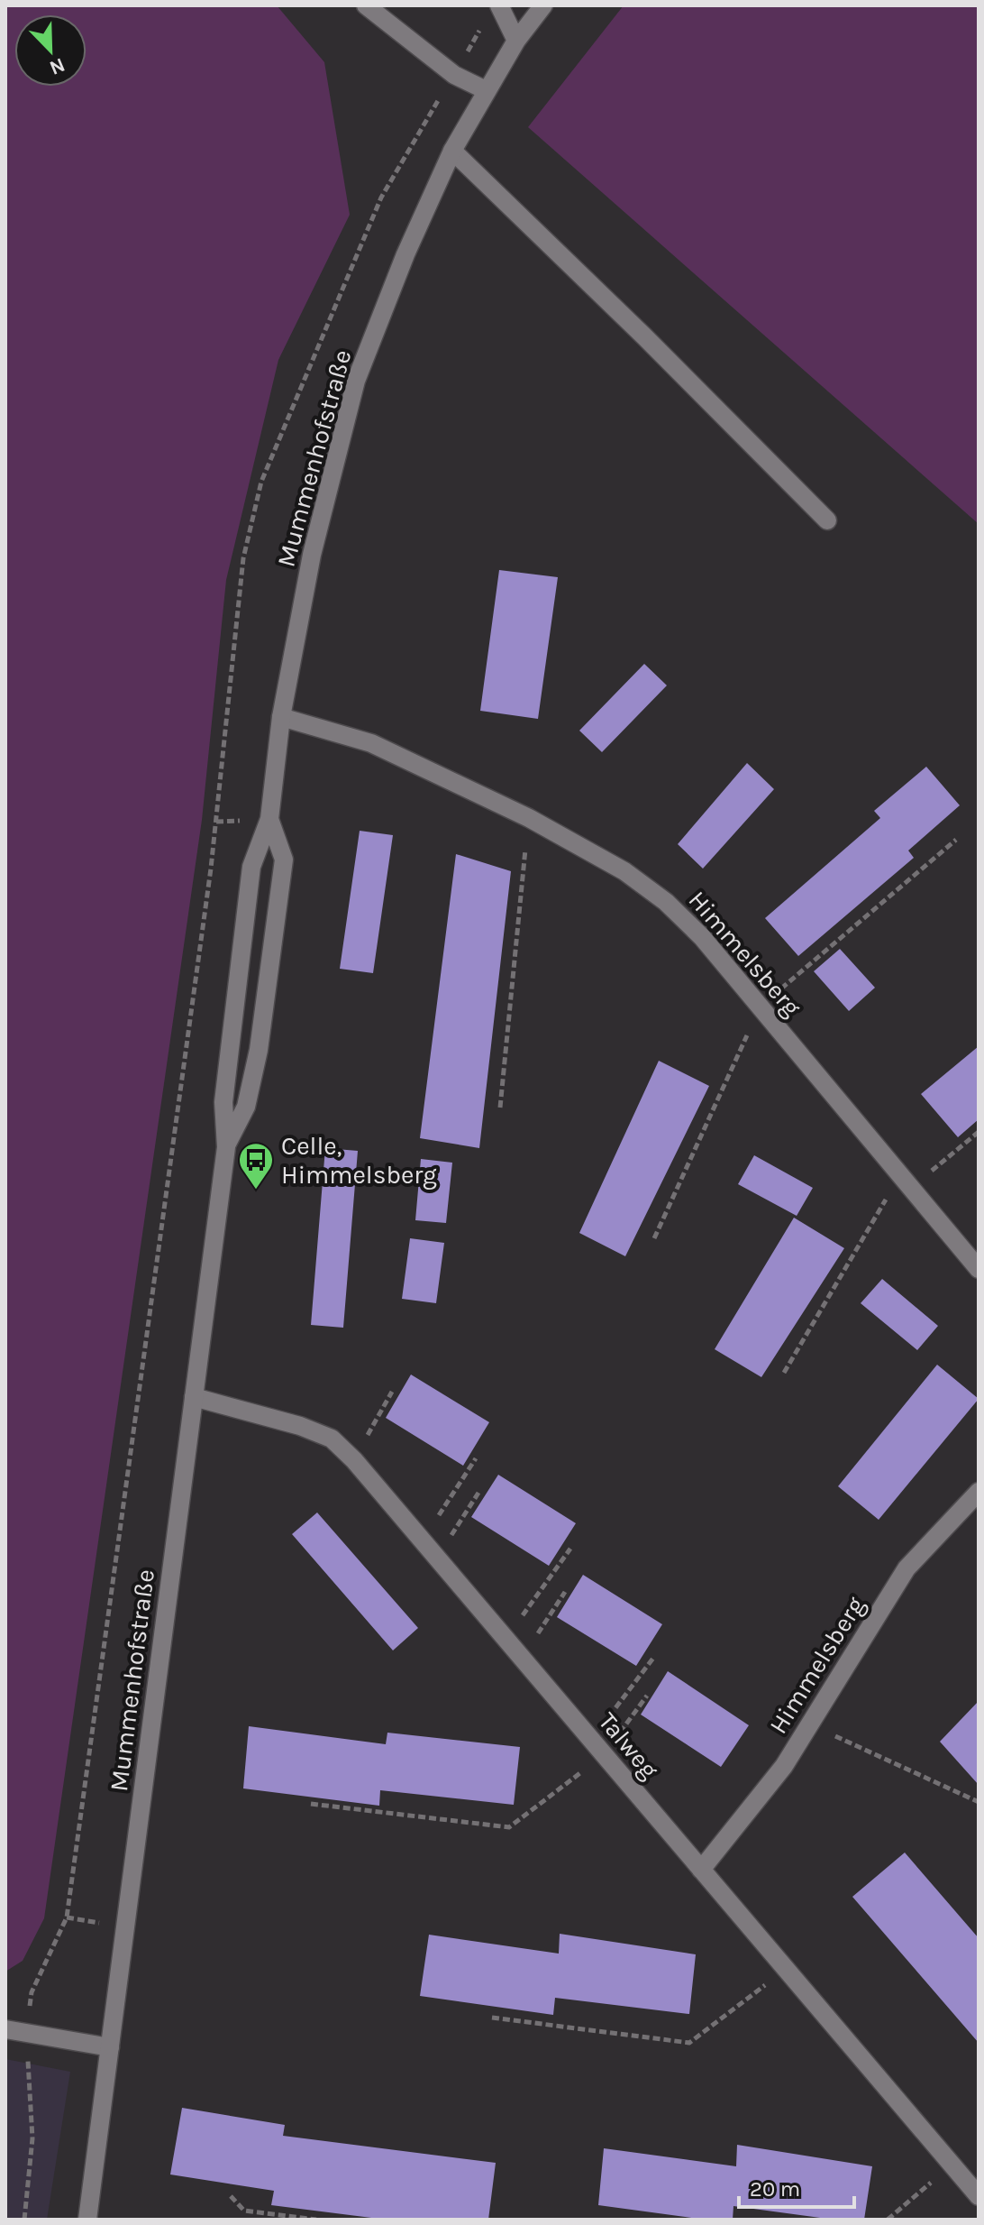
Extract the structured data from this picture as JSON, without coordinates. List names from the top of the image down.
{
  "streets": {
    "street": ["Mummenhofstraße", "Himmelsberg", "Talweg"]
  },
  "crossings": [
    ["Mummenhofstraße", "Himmelsberg"],
    ["Mummenhofstraße", "Talweg"],
    ["Himmelsberg", "Talweg"]
  ],
  "places": {
    "bus stop": ["Celle, Himmelsberg"]
  },
  "scale_bar": "20 m",
  "north": "bottom right"
}
